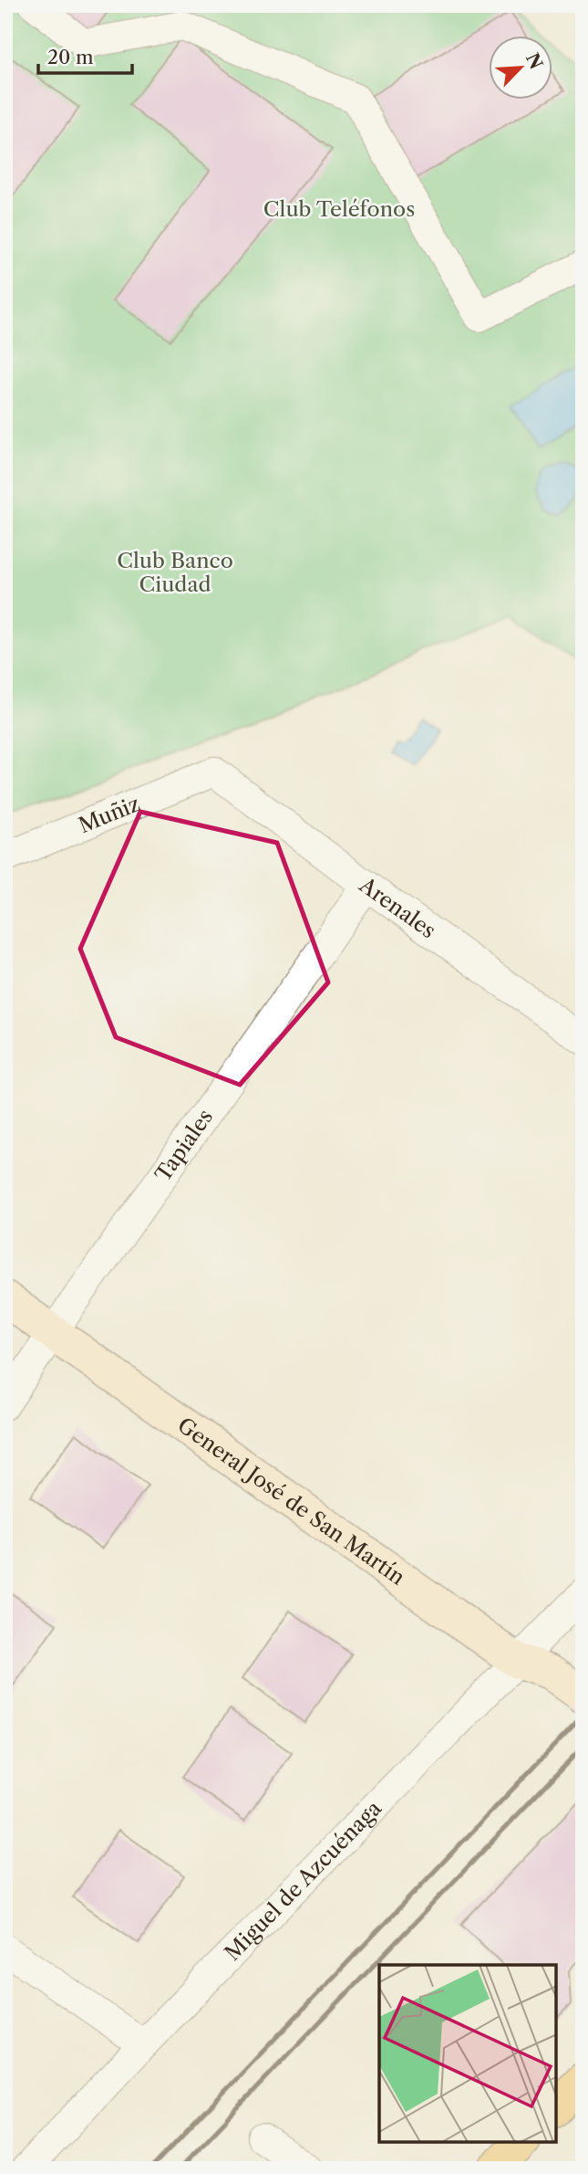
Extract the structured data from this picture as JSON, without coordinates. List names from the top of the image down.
{
  "streets": {
    "street": [
      "Muñiz",
      "Arenales",
      "Tapiales",
      "General José de San Martín",
      "Miguel de Azcuénaga"
    ]
  },
  "crossings": [
    ["Muñiz", "Arenales"],
    ["Arenales", "Tapiales"],
    ["Tapiales", "General José de San Martín"],
    ["General José de San Martín", "Miguel de Azcuénaga"]
  ],
  "parks": ["Club Teléfonos", "Club Banco Ciudad"],
  "scale_bar": "20 m",
  "north": "top right"
}
